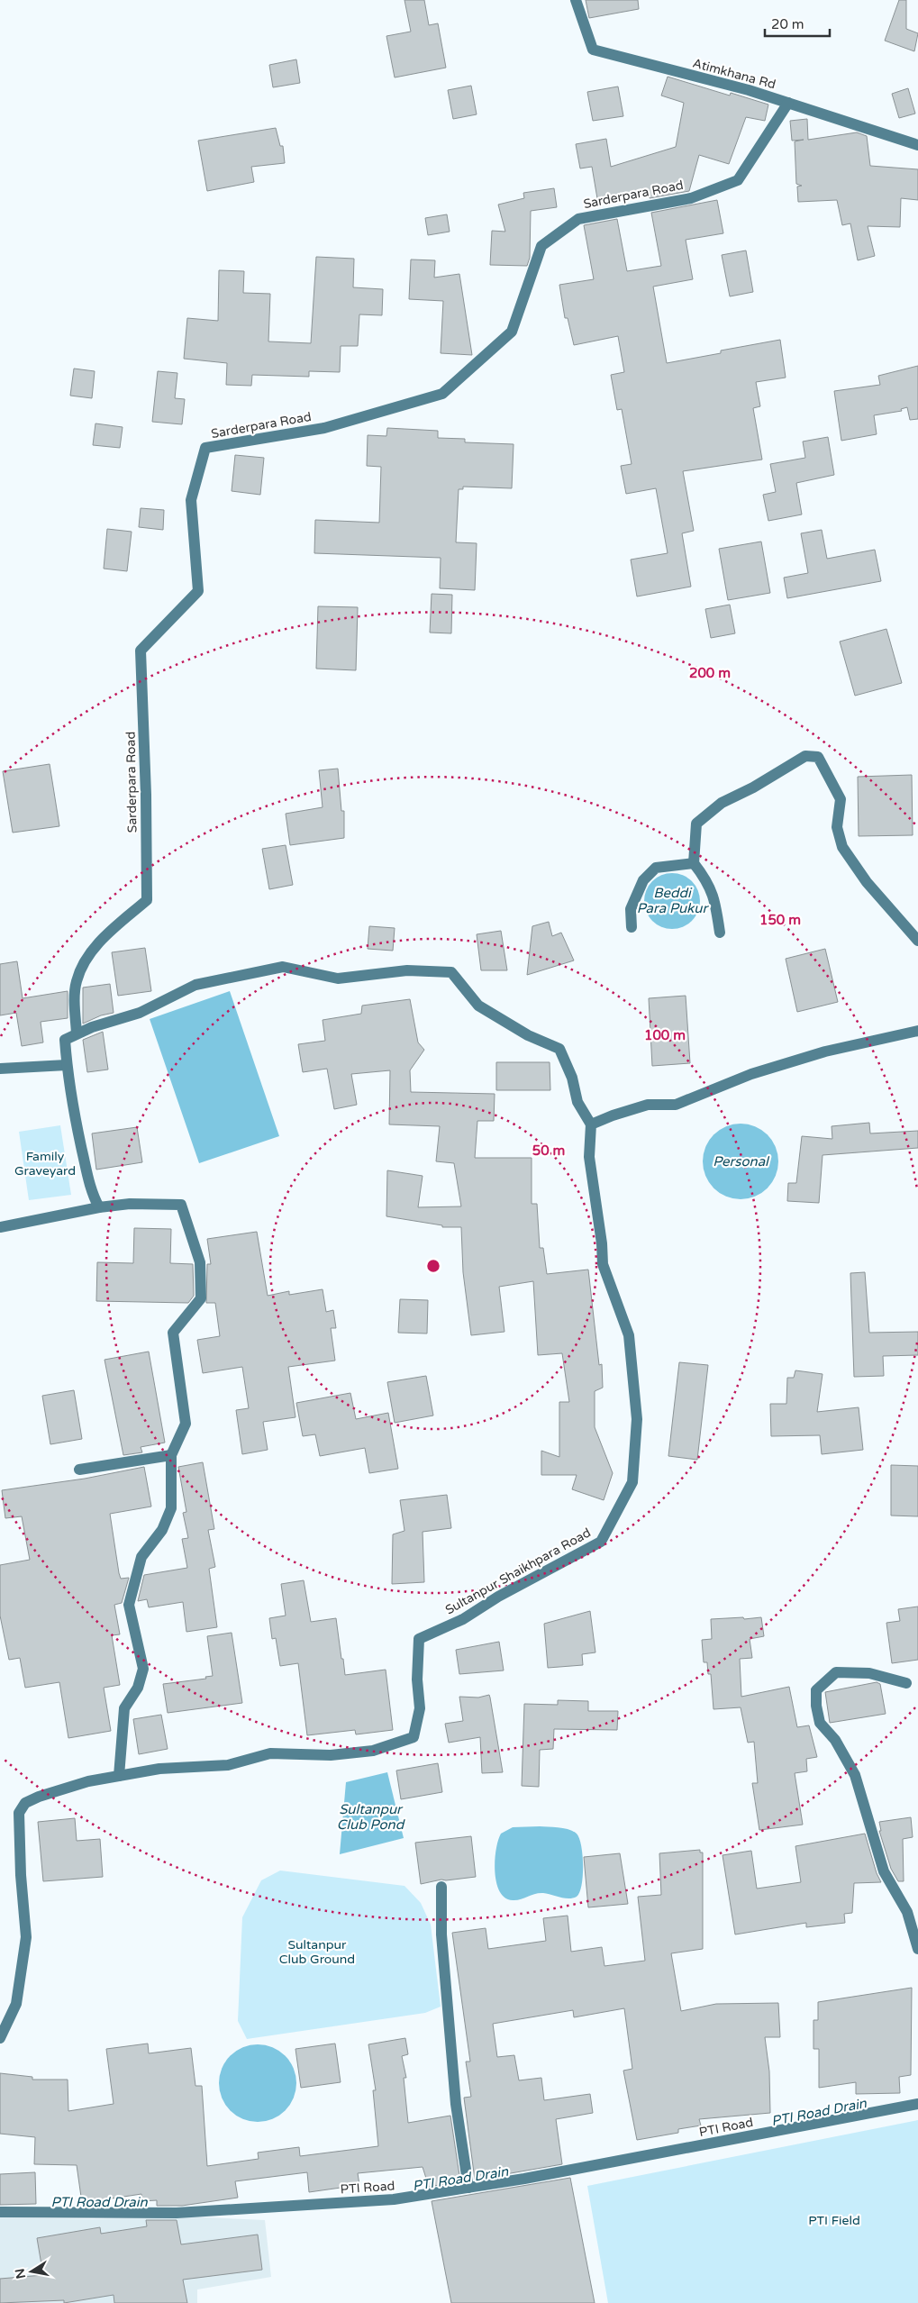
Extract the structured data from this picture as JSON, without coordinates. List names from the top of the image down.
{
  "streets": {
    "street": [
      "Atimkhana Rd",
      "Sarderpara Road",
      "Sultanpur Shaikhpara Road",
      "PTI Road"
    ]
  },
  "crossings": [
    ["Atimkhana Rd", "Sarderpara Road"]
  ],
  "water": [
    "Beddi Para Pukur",
    "Personal",
    "Sultanpur Club Pond",
    "PTI Road Drain"
  ],
  "parks": ["Family Graveyard", "Sultanpur Club Ground", "PTI Field"],
  "scale_bar": "20 m",
  "north": "left",
  "rings": [
    "200 m",
    "150 m",
    "100 m",
    "50 m"
  ]
}
